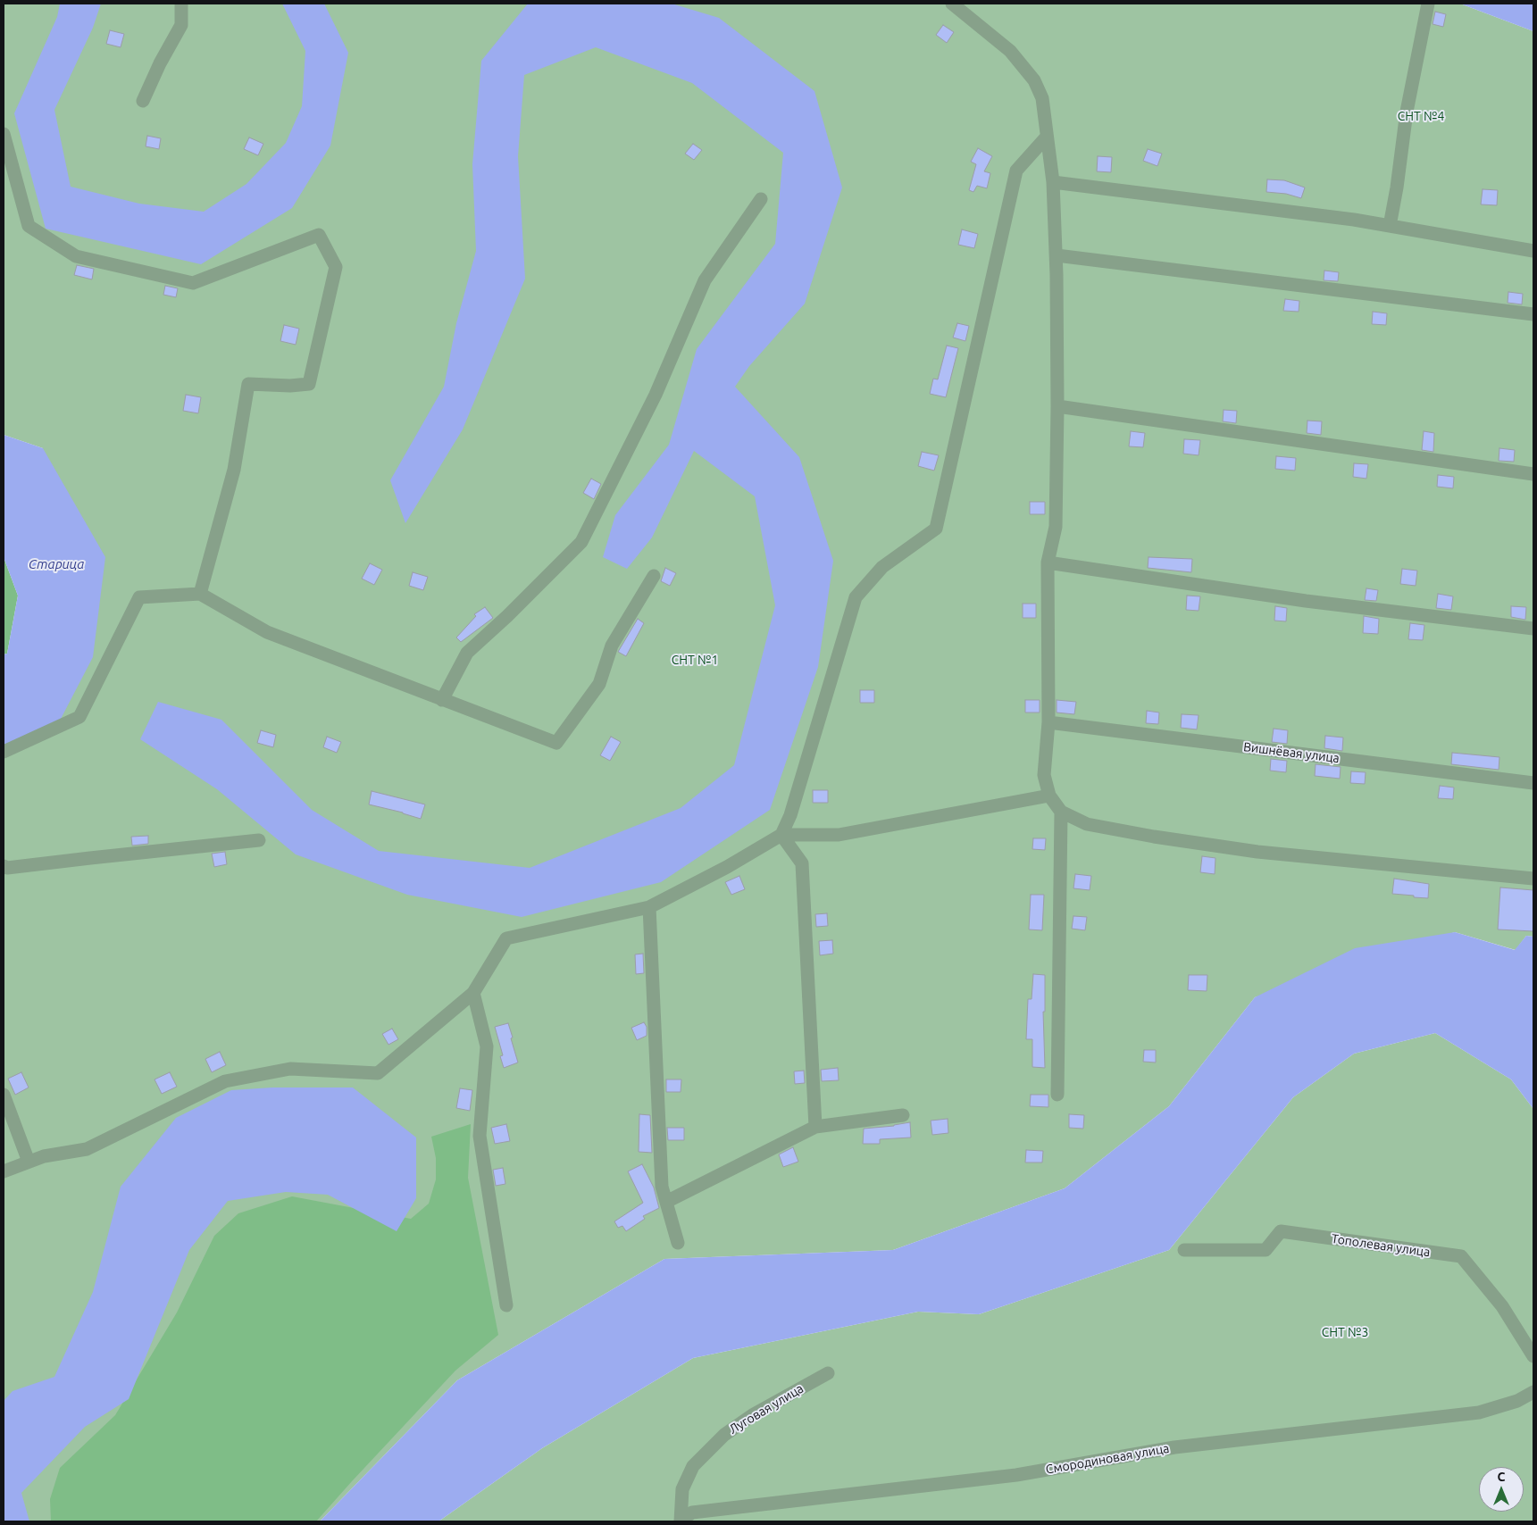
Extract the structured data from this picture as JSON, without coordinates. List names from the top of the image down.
{
  "streets": {
    "street": [
      "Вишнёвая улица",
      "Тополевая улица",
      "Луговая улица",
      "Смородиновая улица"
    ]
  },
  "crossings": [
    ["Луговая улица", "Смородиновая улица"]
  ],
  "water": ["Старица"],
  "parks": ["СНТ №4", "СНТ №1", "СНТ №3"],
  "north": "top"
}
